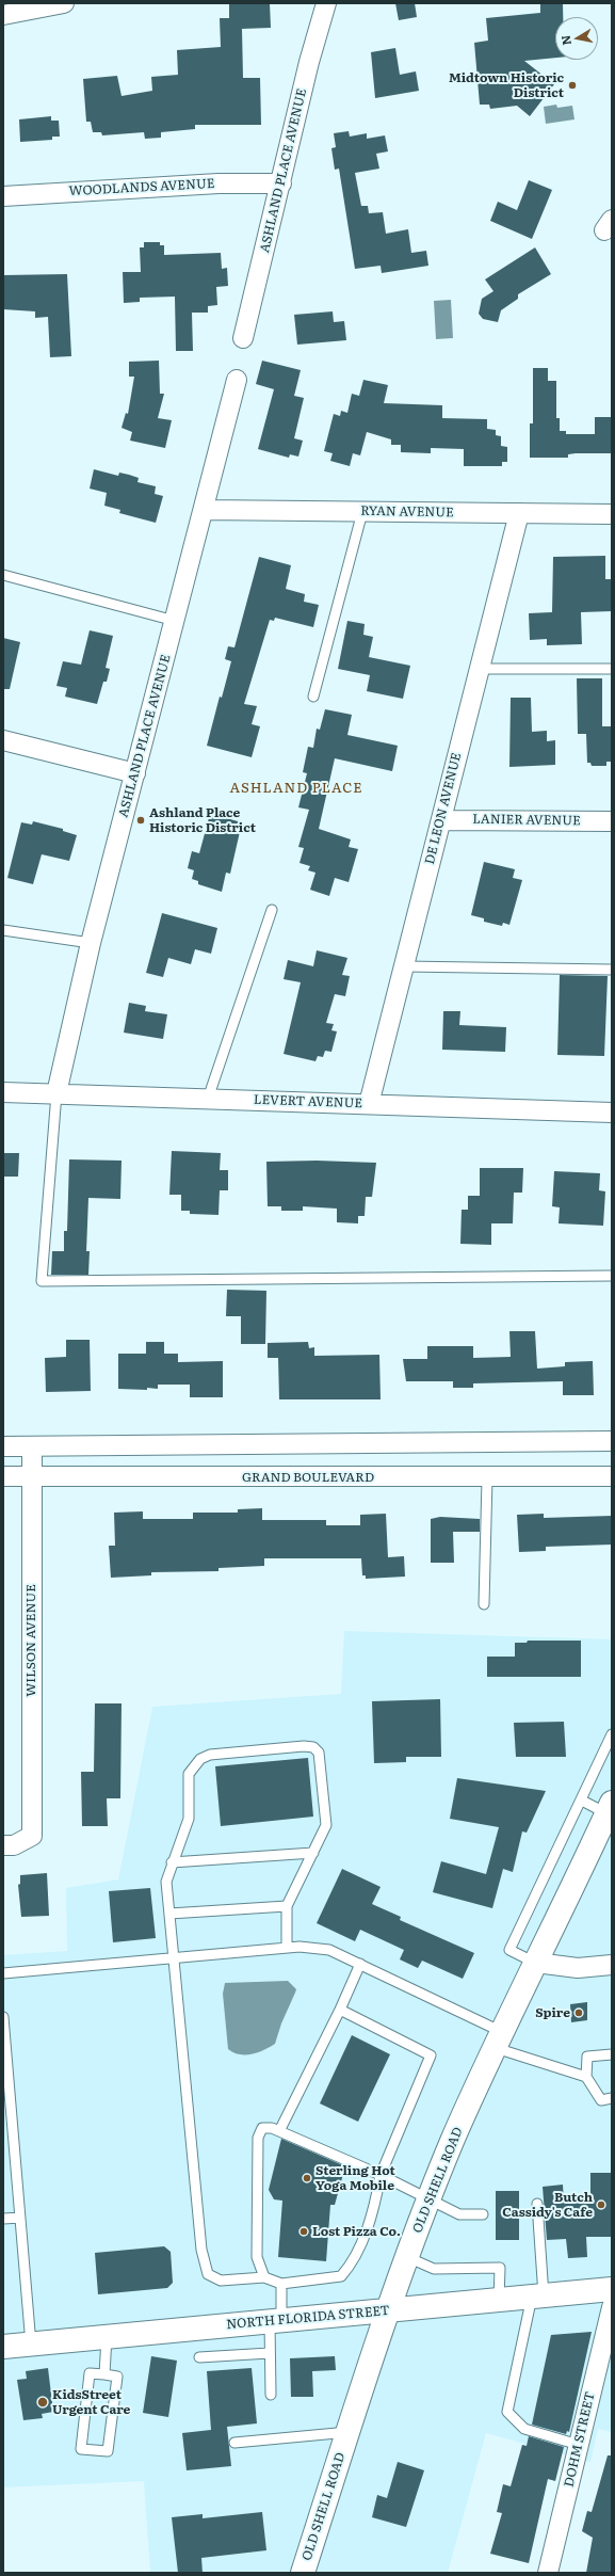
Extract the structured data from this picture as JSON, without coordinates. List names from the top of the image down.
{
  "streets": {
    "street": [
      "ASHLAND PLACE AVENUE",
      "WOODLANDS AVENUE",
      "RYAN AVENUE",
      "DE LEON AVENUE",
      "LANIER AVENUE",
      "LEVERT AVENUE",
      "GRAND BOULEVARD",
      "WILSON AVENUE",
      "OLD SHELL ROAD",
      "NORTH FLORIDA STREET",
      "DOHM STREET"
    ]
  },
  "crossings": [
    ["ASHLAND PLACE AVENUE", "WOODLANDS AVENUE"],
    ["ASHLAND PLACE AVENUE", "RYAN AVENUE"],
    ["ASHLAND PLACE AVENUE", "LEVERT AVENUE"],
    ["RYAN AVENUE", "DE LEON AVENUE"],
    ["DE LEON AVENUE", "LANIER AVENUE"],
    ["DE LEON AVENUE", "LEVERT AVENUE"],
    ["GRAND BOULEVARD", "WILSON AVENUE"],
    ["OLD SHELL ROAD", "NORTH FLORIDA STREET"]
  ],
  "districts": ["ASHLAND PLACE"],
  "places": [
    "Midtown Historic District",
    "Ashland Place Historic District",
    "Spire",
    "Sterling Hot Yoga Mobile",
    "Butch Cassidy's Cafe",
    "Lost Pizza Co.",
    "KidsStreet Urgent Care"
  ],
  "north": "left"
}
